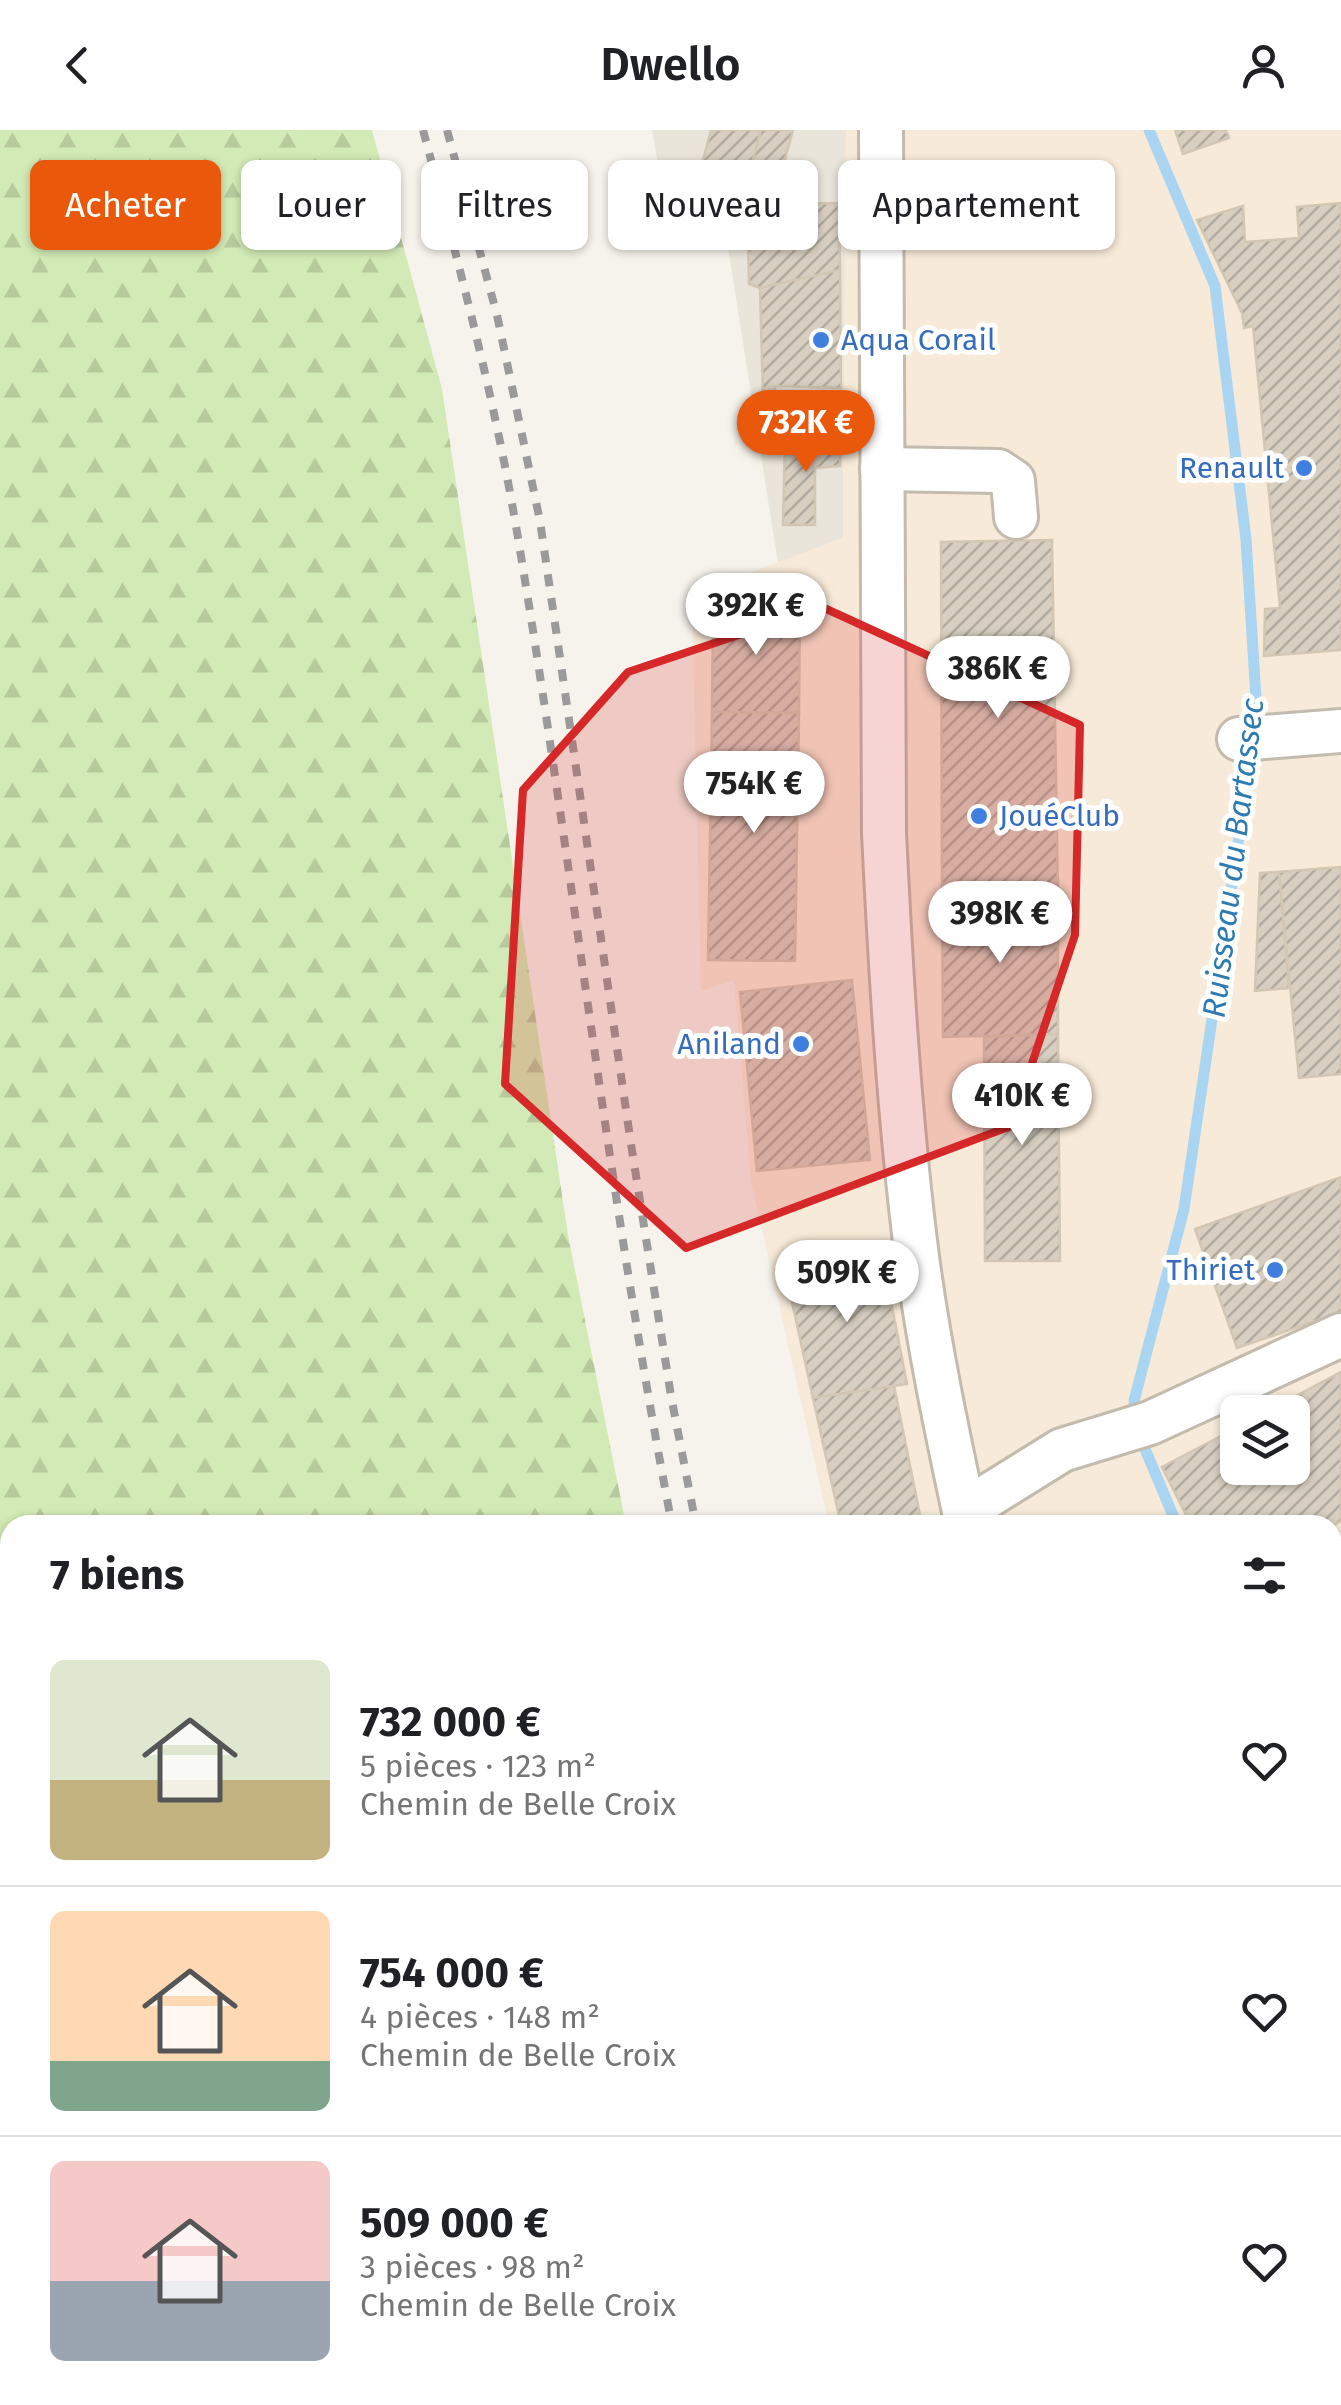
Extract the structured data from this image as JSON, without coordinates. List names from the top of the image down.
{
  "water": ["Ruisseau du Bartassec"],
  "places": [
    "Aqua Corail",
    "Renault",
    "JouéClub",
    "Aniland",
    "Thiriet"
  ],
  "page": {
    "header": "Dwello",
    "chip": [
      "Acheter",
      "Louer",
      "Filtres",
      "Nouveau",
      "Appartement"
    ],
    "price": [
      "732K €",
      "392K €",
      "386K €",
      "754K €",
      "398K €",
      "410K €",
      "509K €"
    ],
    "heading": "7 biens",
    "list": [
      {
        "name": "732 000 €",
        "note": "5 pièces · 123 m² · Chemin de Belle Croix"
      },
      {
        "name": "754 000 €",
        "note": "4 pièces · 148 m² · Chemin de Belle Croix"
      },
      {
        "name": "509 000 €",
        "note": "3 pièces · 98 m² · Chemin de Belle Croix"
      }
    ]
  }
}
